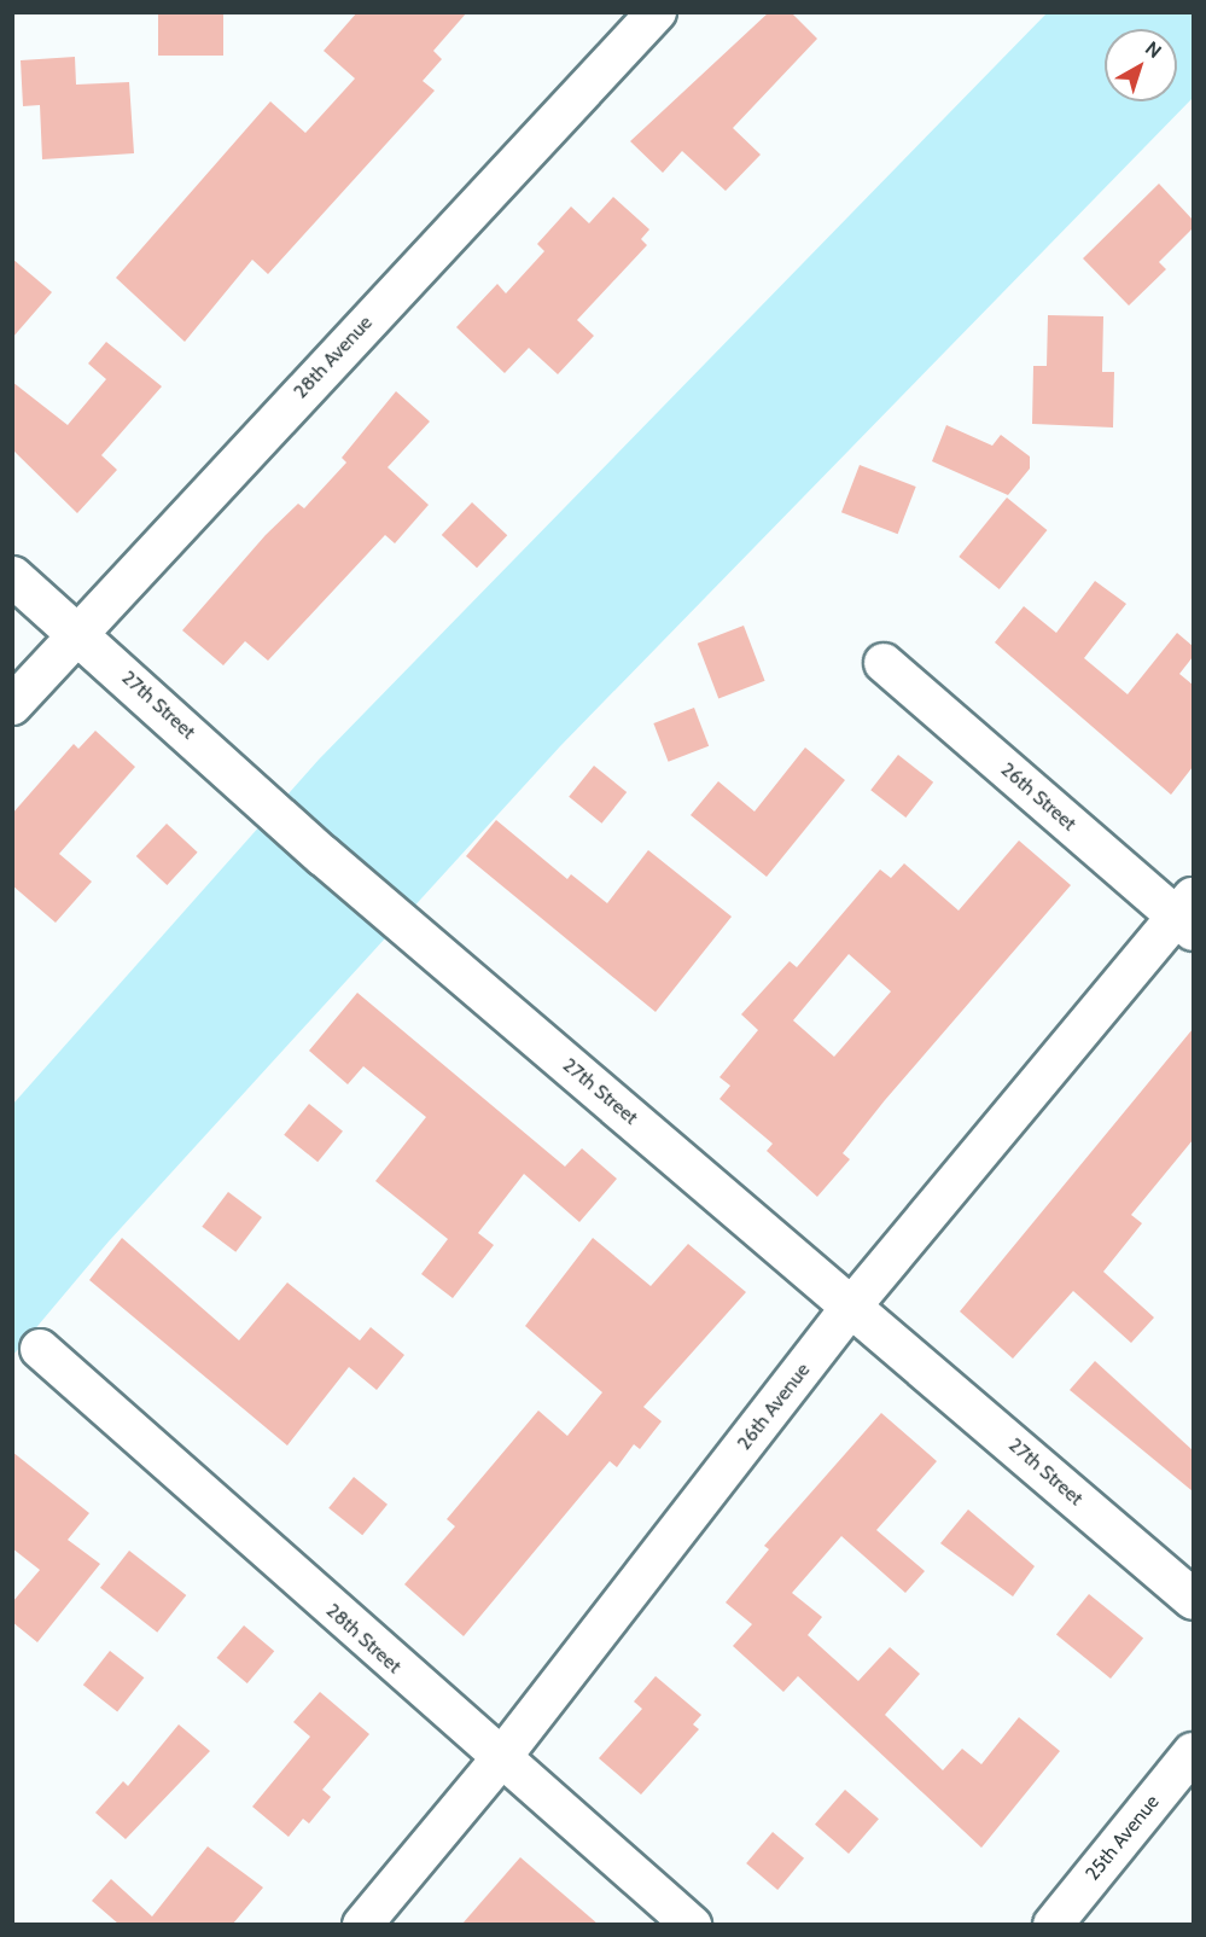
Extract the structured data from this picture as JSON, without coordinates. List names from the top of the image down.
{
  "streets": {
    "street": [
      "28th Avenue",
      "27th Street",
      "26th Street",
      "26th Avenue",
      "28th Street",
      "25th Avenue"
    ]
  },
  "crossings": [
    ["28th Avenue", "27th Street"],
    ["27th Street", "26th Avenue"],
    ["26th Street", "26th Avenue"],
    ["26th Avenue", "28th Street"]
  ],
  "north": "top right"
}
